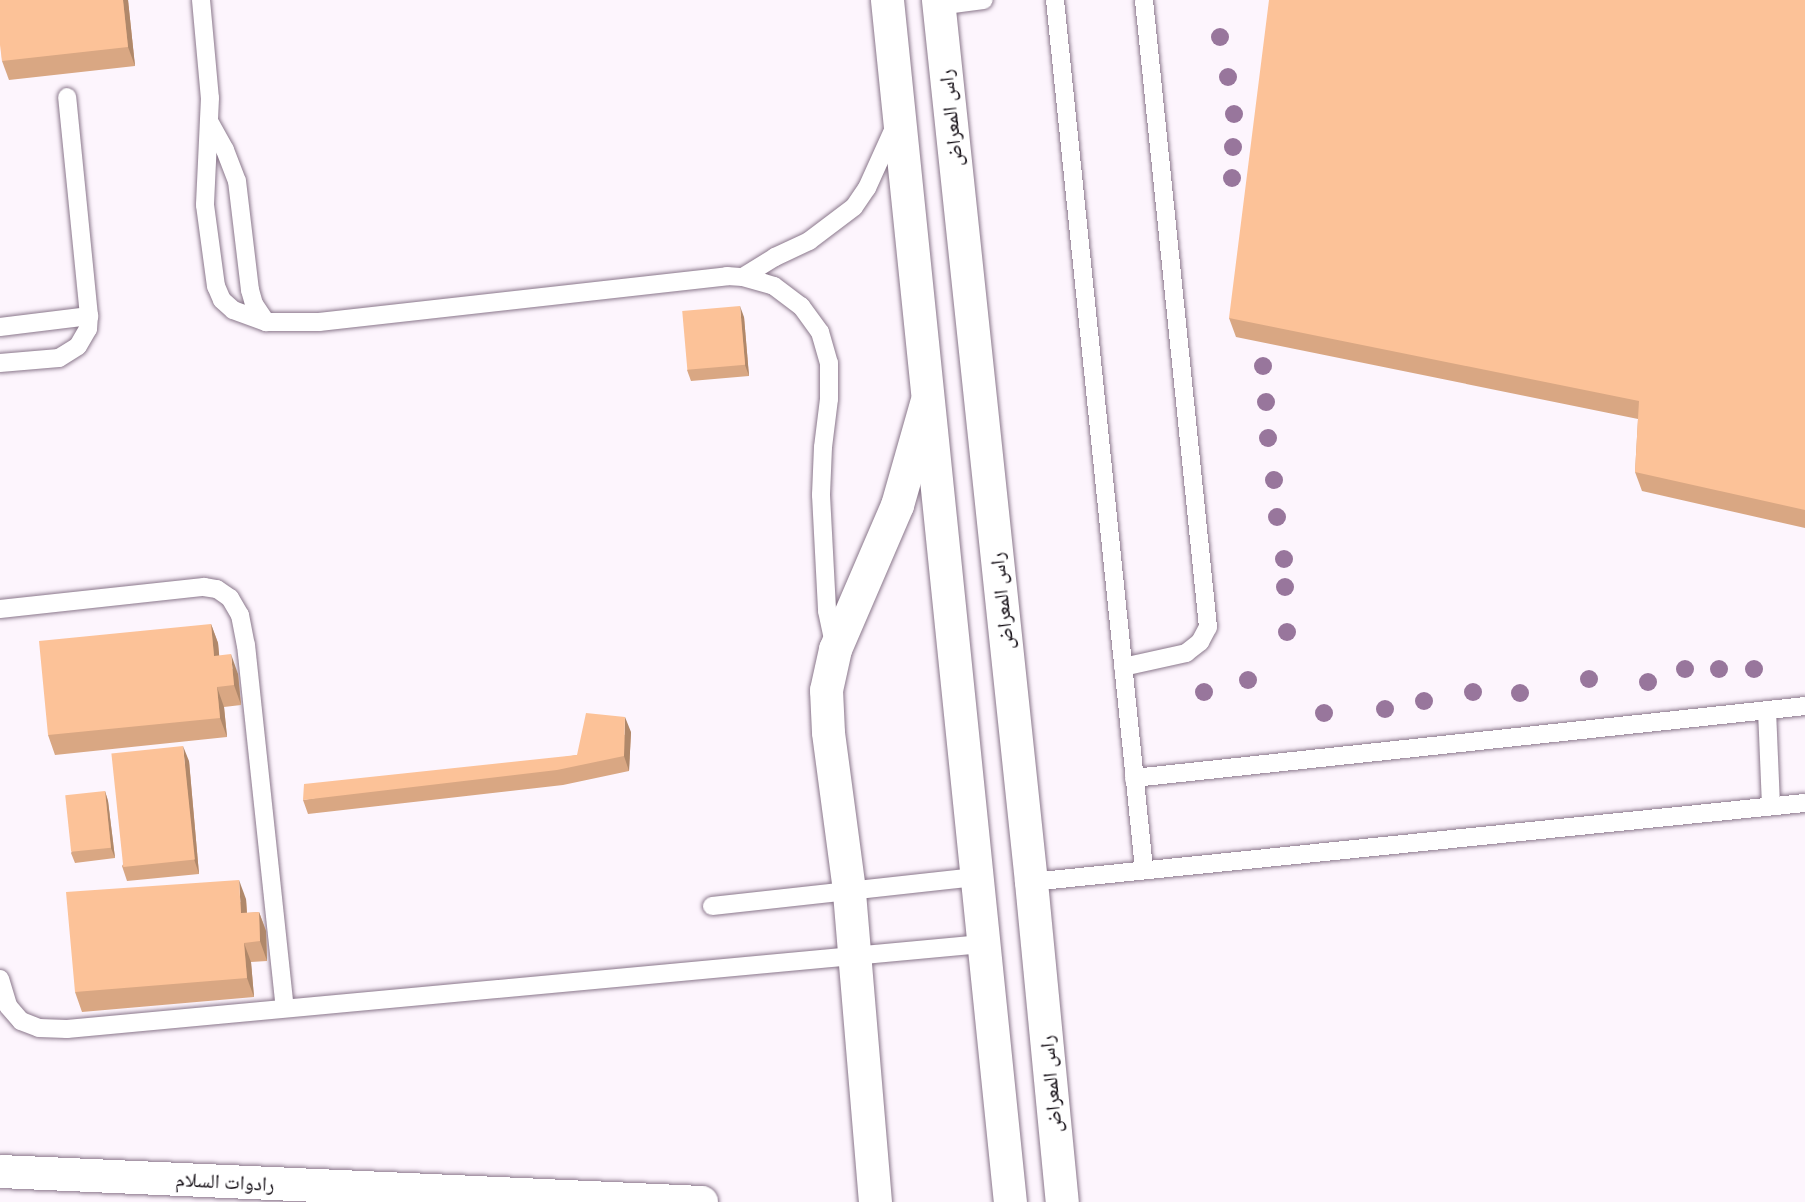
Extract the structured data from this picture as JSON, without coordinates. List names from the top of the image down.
{
  "streets": {
    "street": ["راس المعراض", "رادوات السلام"]
  }
}
